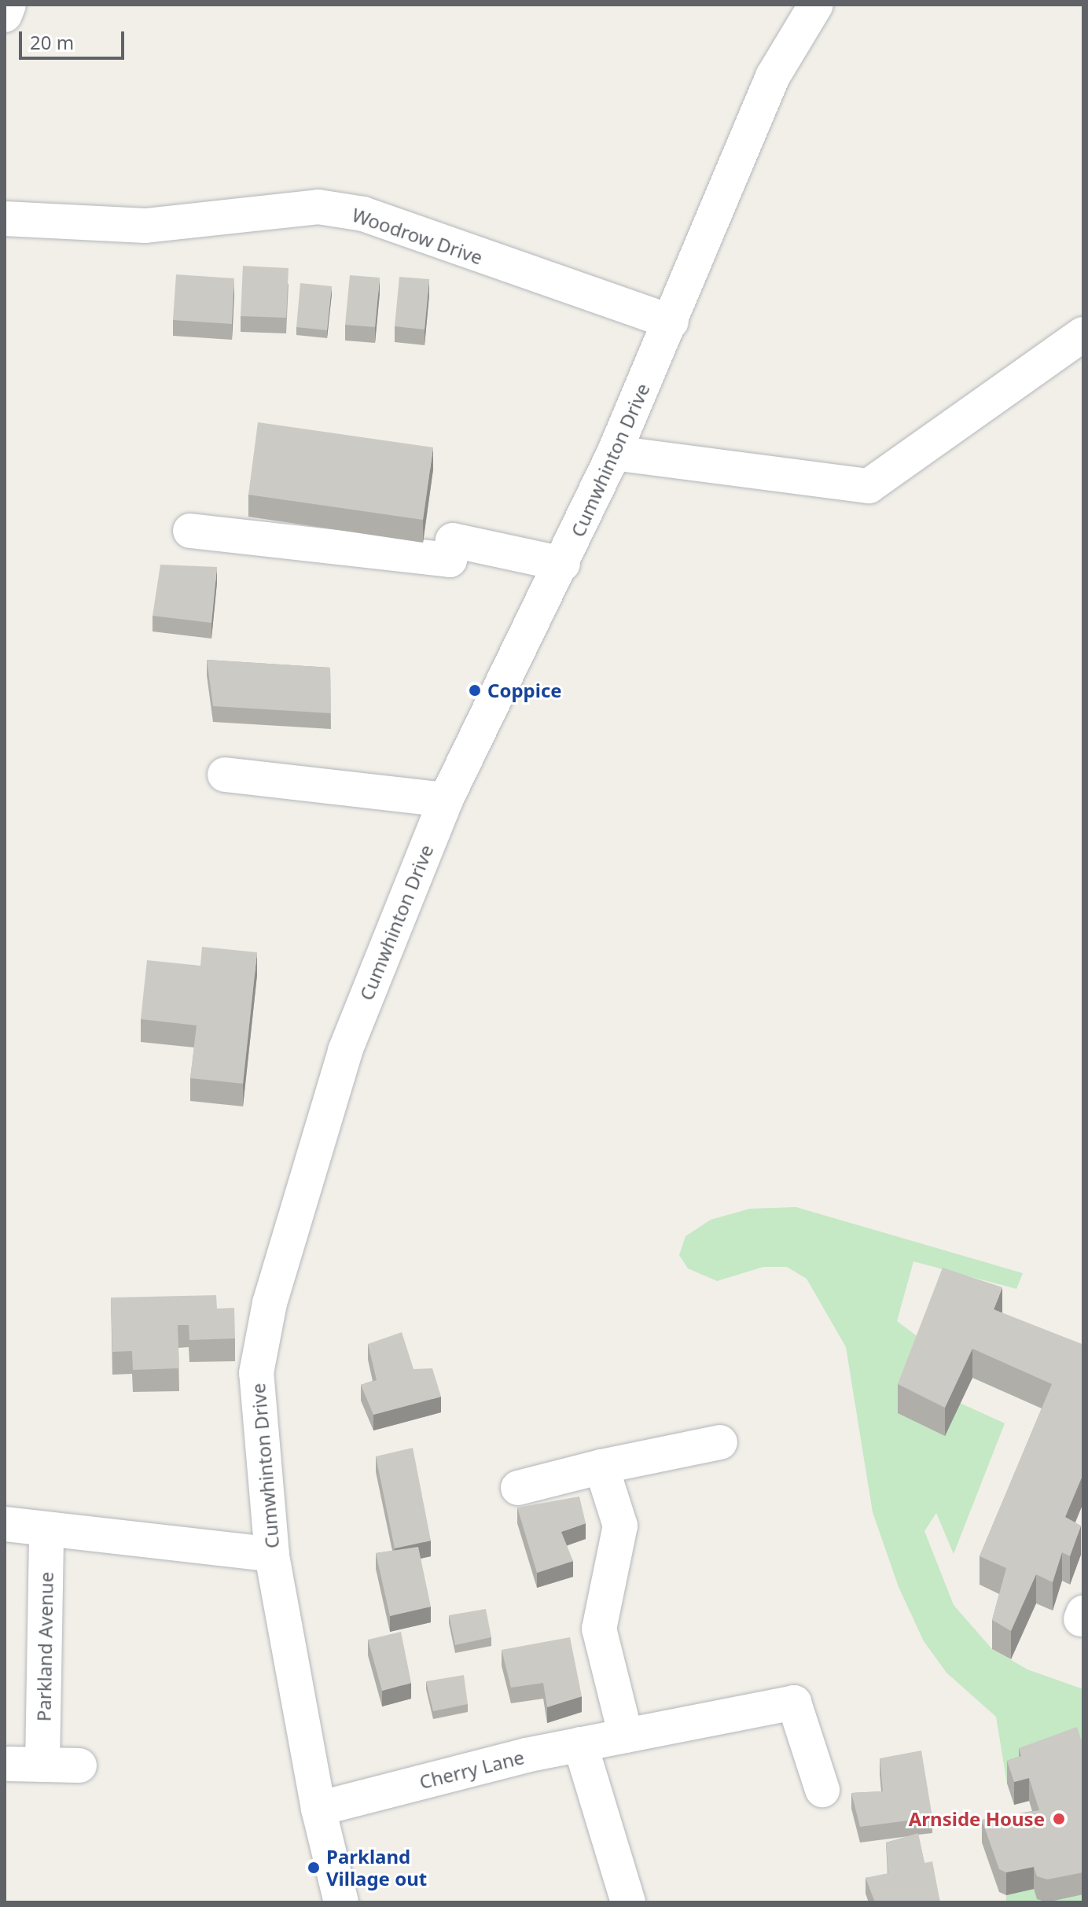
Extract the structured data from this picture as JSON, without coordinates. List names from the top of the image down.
{
  "streets": {
    "street": [
      "Woodrow Drive",
      "Cumwhinton Drive",
      "Parkland Avenue",
      "Cherry Lane"
    ]
  },
  "crossings": [
    ["Woodrow Drive", "Cumwhinton Drive"],
    ["Cumwhinton Drive", "Cherry Lane"]
  ],
  "places": ["Coppice", "Arnside House", "Parkland Village out"],
  "scale_bar": "20 m"
}
